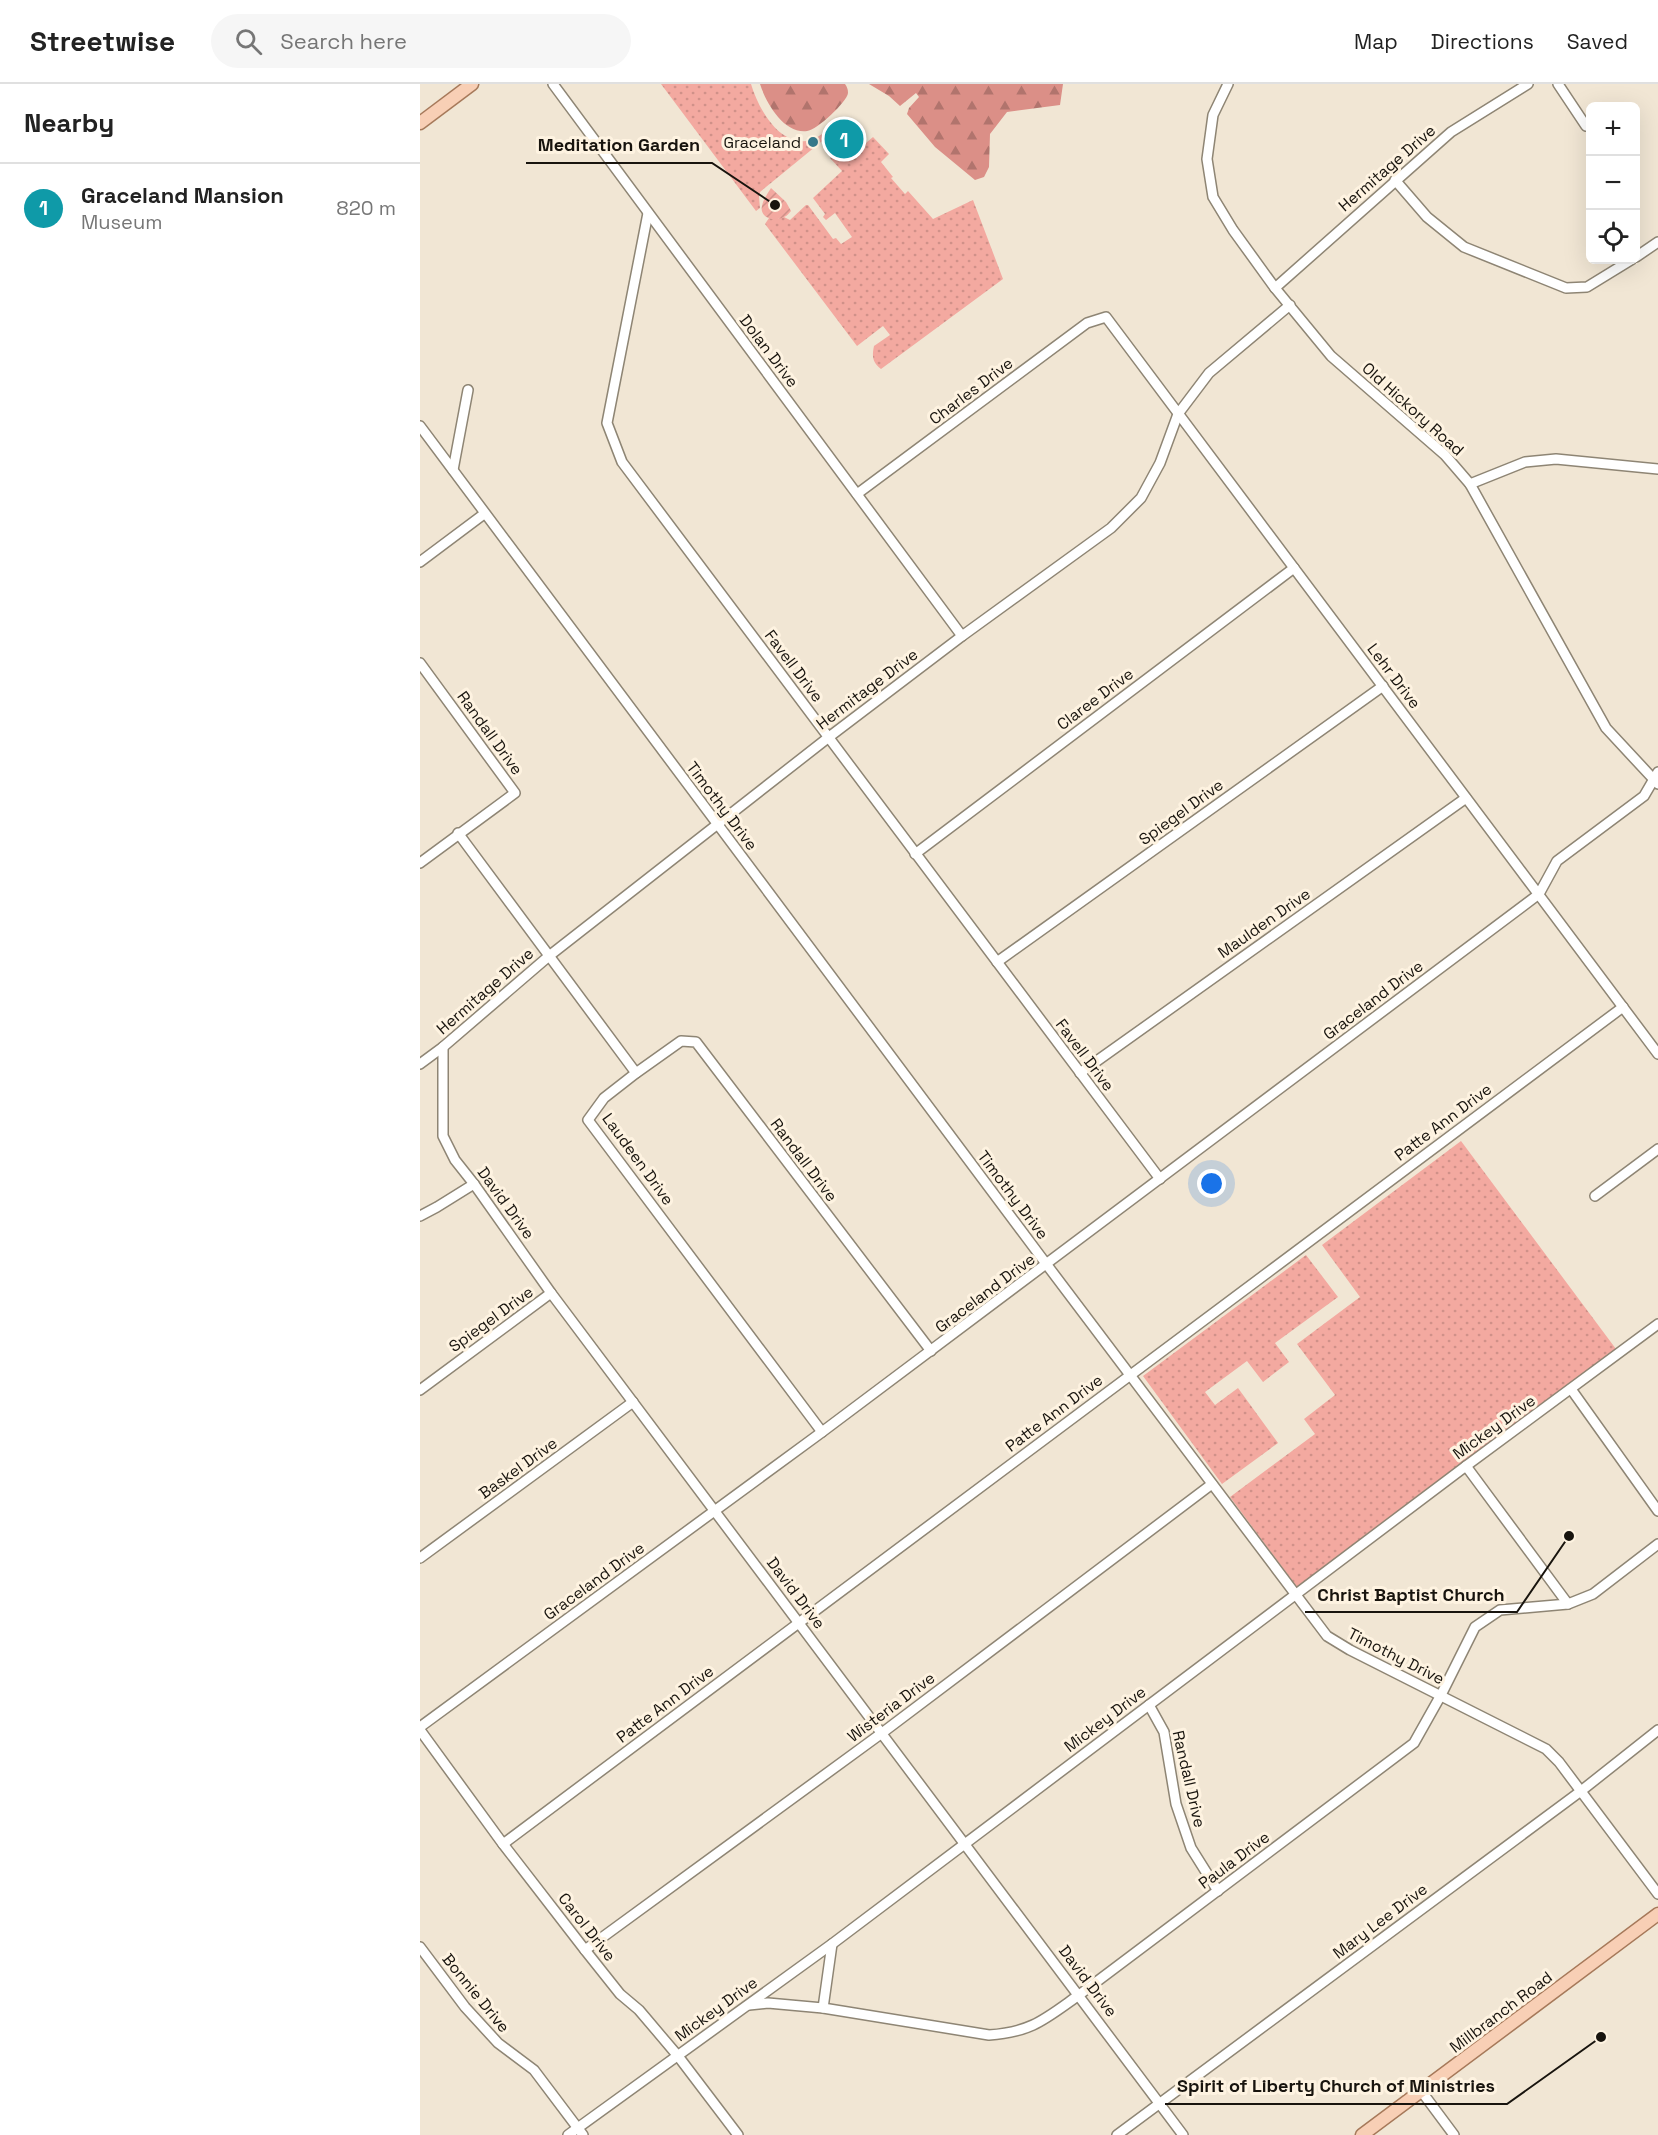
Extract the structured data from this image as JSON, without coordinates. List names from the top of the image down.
{
  "streets": {
    "main road": ["Millbranch Road"],
    "street": [
      "Hermitage Drive",
      "Dolan Drive",
      "Charles Drive",
      "Old Hickory Road",
      "Favell Drive",
      "Lehr Drive",
      "Claree Drive",
      "Randall Drive",
      "Timothy Drive",
      "Spiegel Drive",
      "Maulden Drive",
      "Graceland Drive",
      "Patte Ann Drive",
      "Laudeen Drive",
      "David Drive",
      "Mickey Drive",
      "Baskel Drive",
      "Wisteria Drive",
      "Paula Drive",
      "Mary Lee Drive",
      "Carol Drive",
      "Bonnie Drive"
    ]
  },
  "crossings": [
    ["Hermitage Drive", "Dolan Drive"],
    ["Hermitage Drive", "Old Hickory Road"],
    ["Hermitage Drive", "Favell Drive"],
    ["Hermitage Drive", "Lehr Drive"],
    ["Hermitage Drive", "Timothy Drive"],
    ["Hermitage Drive", "David Drive"],
    ["Dolan Drive", "Charles Drive"],
    ["Dolan Drive", "Favell Drive"],
    ["Charles Drive", "Lehr Drive"],
    ["Old Hickory Road", "Graceland Drive"],
    ["Favell Drive", "Claree Drive"],
    ["Favell Drive", "Spiegel Drive"],
    ["Favell Drive", "Maulden Drive"],
    ["Favell Drive", "Graceland Drive"],
    ["Lehr Drive", "Claree Drive"],
    ["Lehr Drive", "Spiegel Drive"],
    ["Lehr Drive", "Maulden Drive"],
    ["Lehr Drive", "Graceland Drive"],
    ["Lehr Drive", "Patte Ann Drive"],
    ["Randall Drive", "Graceland Drive"],
    ["Randall Drive", "Laudeen Drive"],
    ["Randall Drive", "Mickey Drive"],
    ["Randall Drive", "Paula Drive"],
    ["Timothy Drive", "Graceland Drive"],
    ["Timothy Drive", "Patte Ann Drive"],
    ["Timothy Drive", "Mickey Drive"],
    ["Timothy Drive", "Wisteria Drive"],
    ["Timothy Drive", "Paula Drive"],
    ["Timothy Drive", "Mary Lee Drive"],
    ["Spiegel Drive", "David Drive"],
    ["Graceland Drive", "Laudeen Drive"],
    ["Graceland Drive", "David Drive"],
    ["Graceland Drive", "Carol Drive"],
    ["Patte Ann Drive", "David Drive"],
    ["Patte Ann Drive", "Carol Drive"],
    ["David Drive", "Mickey Drive"],
    ["David Drive", "Baskel Drive"],
    ["David Drive", "Wisteria Drive"],
    ["David Drive", "Paula Drive"],
    ["David Drive", "Mary Lee Drive"],
    ["Mickey Drive", "Paula Drive"],
    ["Mickey Drive", "Carol Drive"],
    ["Mickey Drive", "Bonnie Drive"],
    ["Wisteria Drive", "Carol Drive"]
  ],
  "places": [
    "Graceland",
    "Meditation Garden",
    "Christ Baptist Church",
    "Spirit of Liberty Church of Ministries"
  ],
  "page": {
    "header": "Streetwise",
    "search": "Search here",
    "nav": ["Map", "Directions", "Saved"],
    "heading": "Nearby",
    "map_buttons": ["+", "−"],
    "pins": "1",
    "list": [
      {
        "mark": "1",
        "name": "Graceland Mansion",
        "note": "Museum",
        "value": "820 m"
      }
    ]
  }
}
